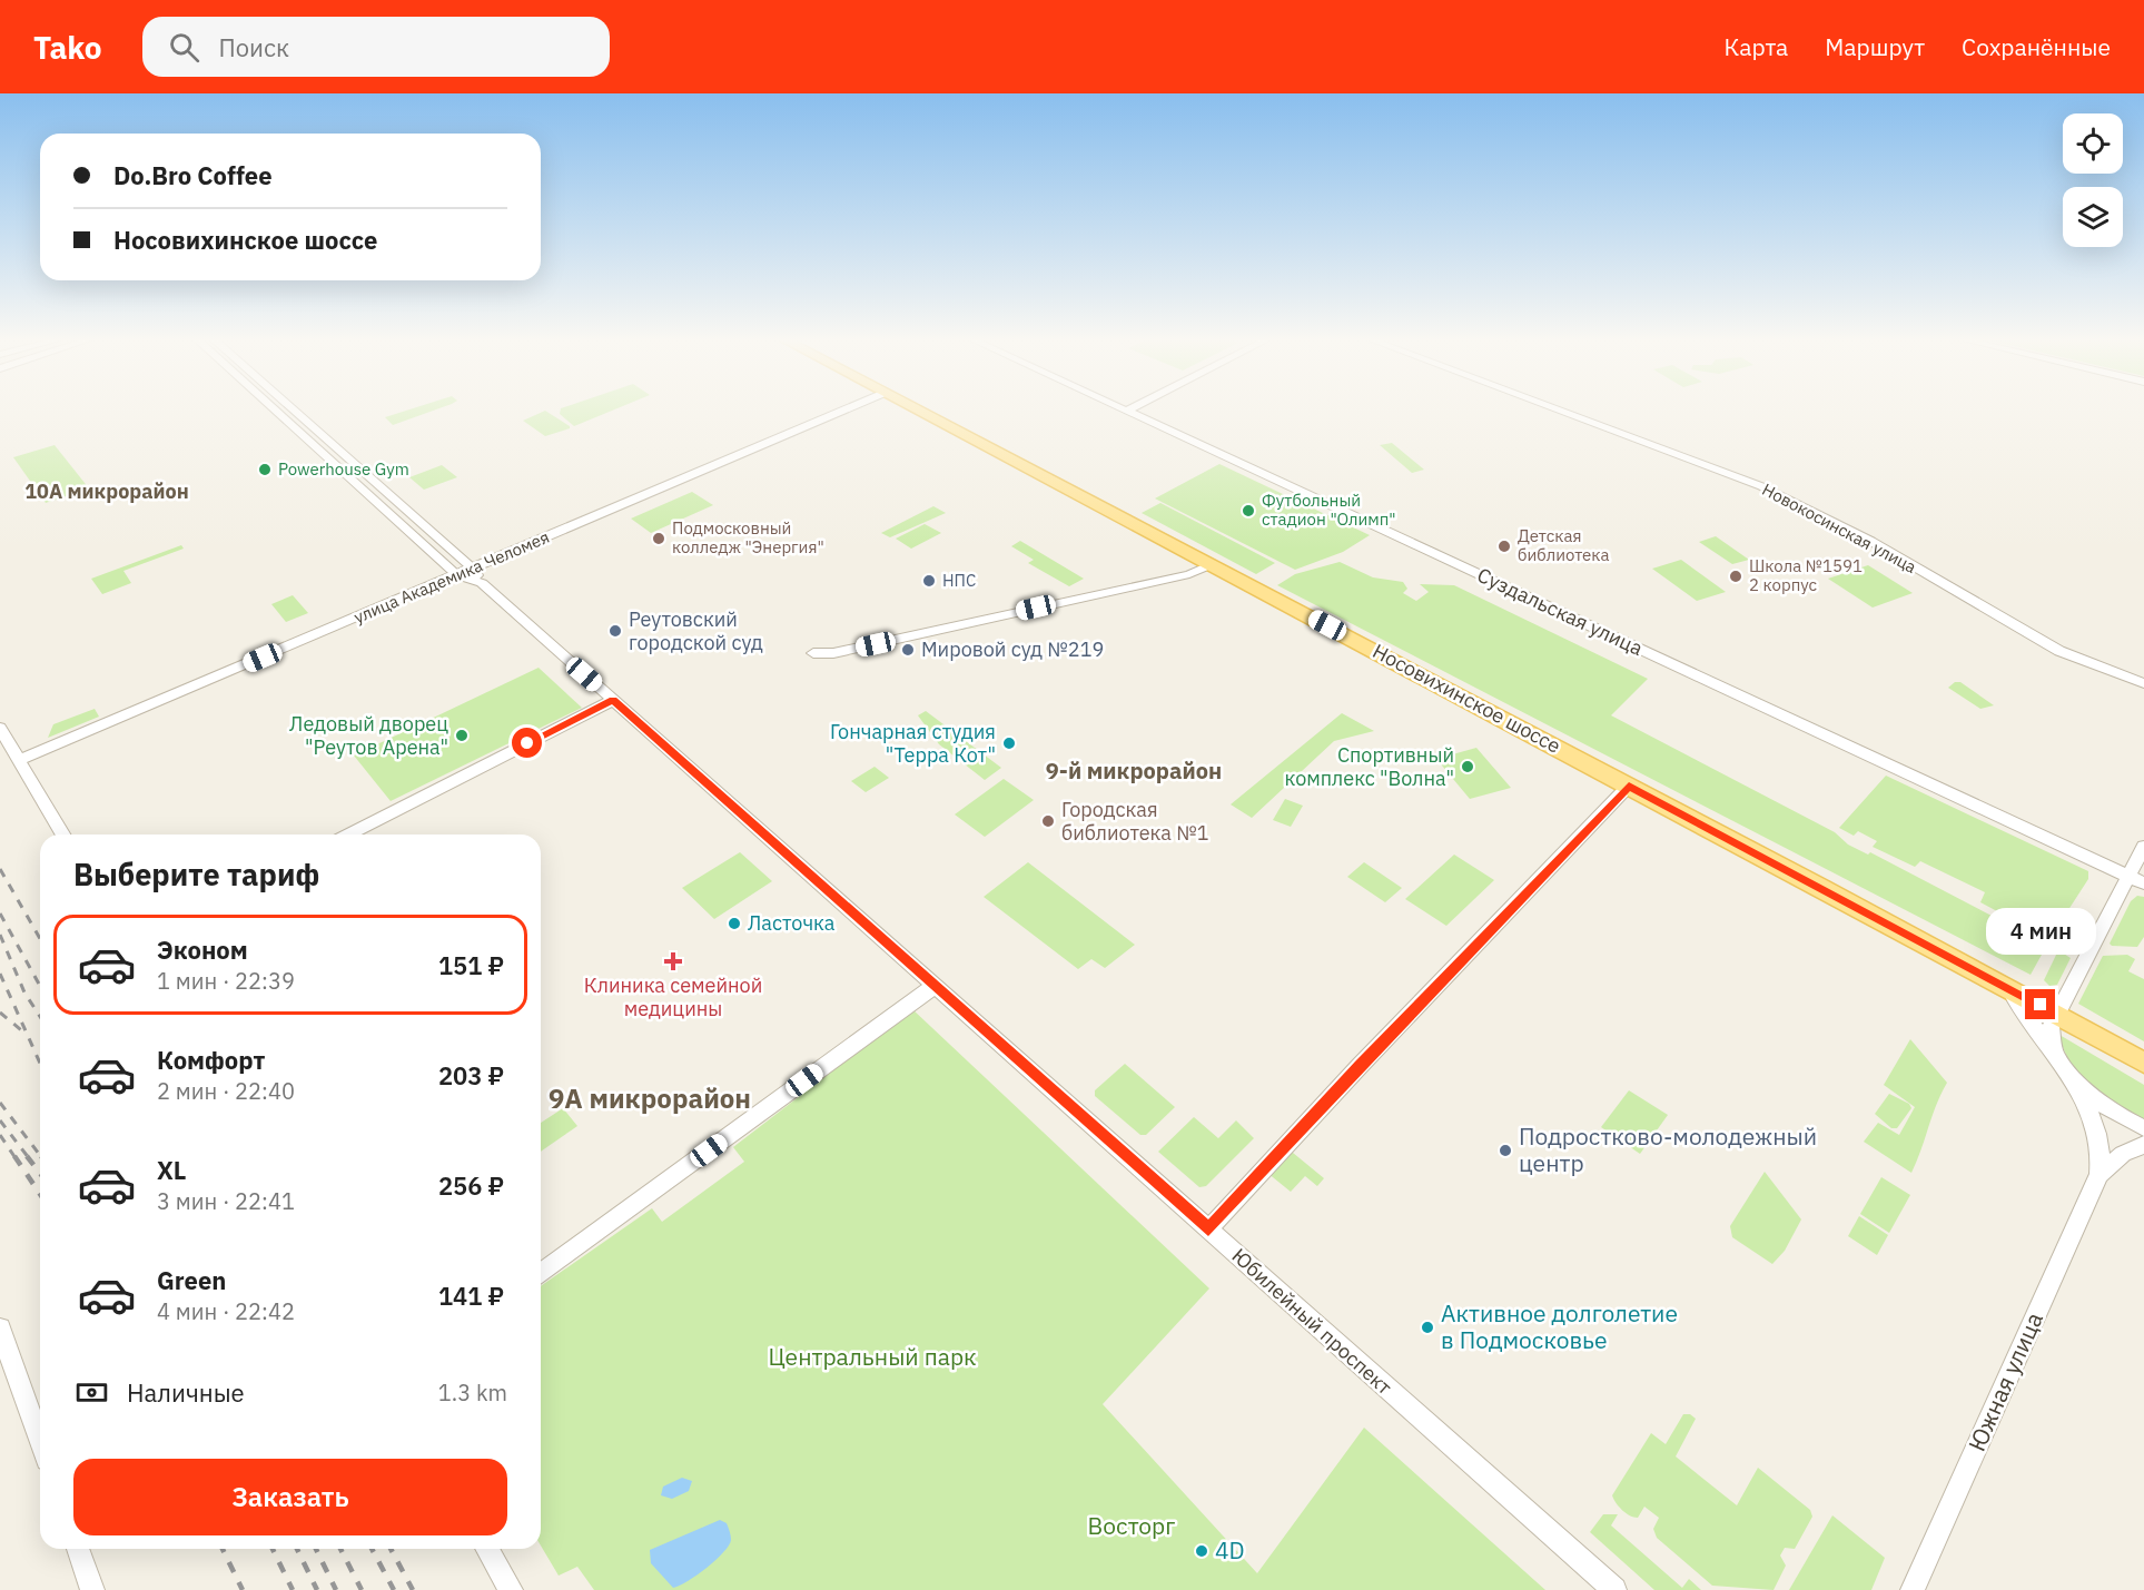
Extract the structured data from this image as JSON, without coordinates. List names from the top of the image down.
{
  "streets": {
    "main road": ["Носовихинское шоссе"],
    "street": [
      "Новокосинская улица",
      "улица Академика Челомея",
      "Суздальская улица",
      "Юбилейный проспект",
      "Южная улица"
    ]
  },
  "crossings": [
    ["улица Академика Челомея", "Юбилейный проспект"],
    ["Носовихинское шоссе", "Южная улица"]
  ],
  "districts": ["10А микрорайон", "9-й микрорайон", "9А микрорайон"],
  "parks": ["Центральный парк", "Восторг"],
  "places": {
    "other": [
      "Powerhouse Gym",
      "Футбольный стадион \"Олимп\"",
      "Подмосковный колледж \"Энергия\"",
      "Детская библиотека",
      "Школа №1591 2 корпус",
      "НПС",
      "Реутовский городской суд",
      "Мировой суд №219",
      "Ледовый дворец \"Реутов Арена\"",
      "Гончарная студия \"Терра Кот\"",
      "Спортивный комплекс \"Волна\"",
      "Городская библиотека №1",
      "Ласточка",
      "Подростково-молодежный центр",
      "Активное долголетие в Подмосковье",
      "4D"
    ],
    "health": ["Клиника семейной медицины"]
  },
  "page": {
    "header": "Tako",
    "search": "Поиск",
    "nav": ["Карта", "Маршрут", "Сохранённые"],
    "banner": ["Do.Bro Coffee", "Носовихинское шоссе"],
    "heading": "Выберите тариф",
    "bubble": "4 мин",
    "list": [
      {
        "name": "Эконом",
        "note": "1 мин · 22:39",
        "value": "151 ₽"
      },
      {
        "name": "Комфорт",
        "note": "2 мин · 22:40",
        "value": "203 ₽"
      },
      {
        "name": "XL",
        "note": "3 мин · 22:41",
        "value": "256 ₽"
      },
      {
        "name": "Green",
        "note": "4 мин · 22:42",
        "value": "141 ₽"
      }
    ],
    "pay": ["Наличные", "1.3 km"],
    "buttons": "Заказать"
  }
}
